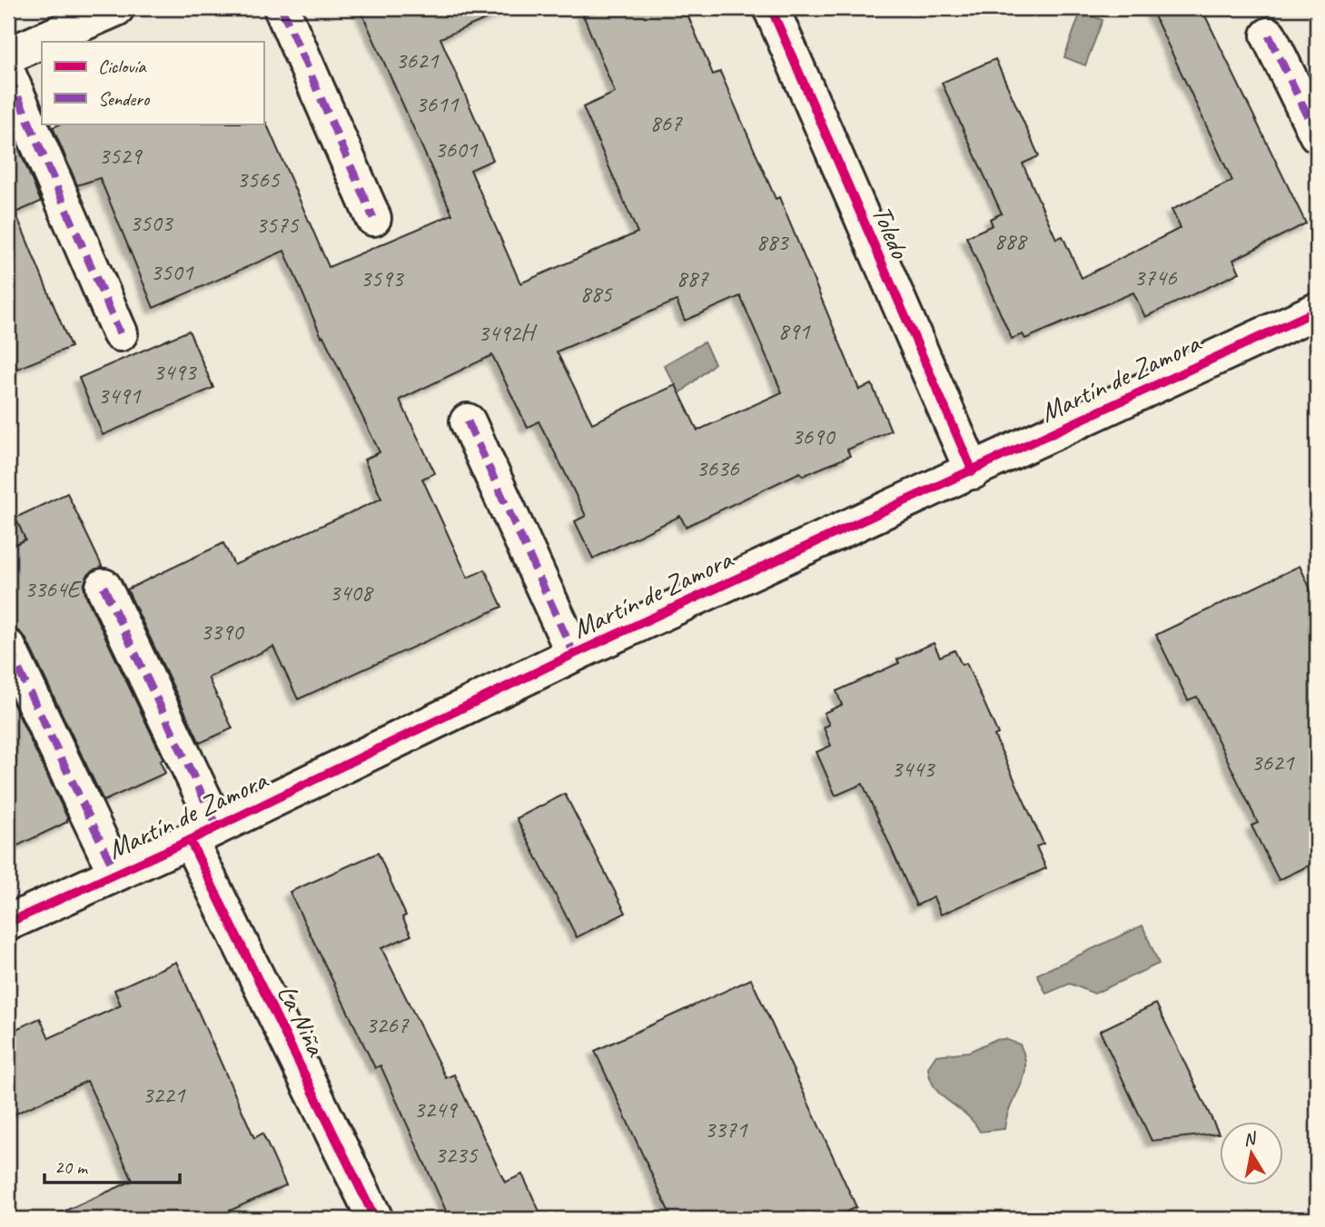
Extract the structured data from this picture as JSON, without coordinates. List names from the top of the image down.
{
  "streets": {
    "street": ["Toledo", "Martín de Zamora", "La Niña"]
  },
  "crossings": [
    ["Toledo", "Martín de Zamora"],
    ["Martín de Zamora", "La Niña"]
  ],
  "house_numbers": [
    "3621",
    "3611",
    "867",
    "3601",
    "3529",
    "3565",
    "3503",
    "3575",
    "888",
    "883",
    "3501",
    "3746",
    "3593",
    "887",
    "885",
    "891",
    "3492H",
    "3493",
    "3491",
    "3690",
    "3636",
    "3364E",
    "3408",
    "3390",
    "3621",
    "3443",
    "3267",
    "3221",
    "3249",
    "3371",
    "3235"
  ],
  "legend": ["Ciclovía", "Sendero"],
  "scale_bar": "20 m",
  "north": "top"
}
